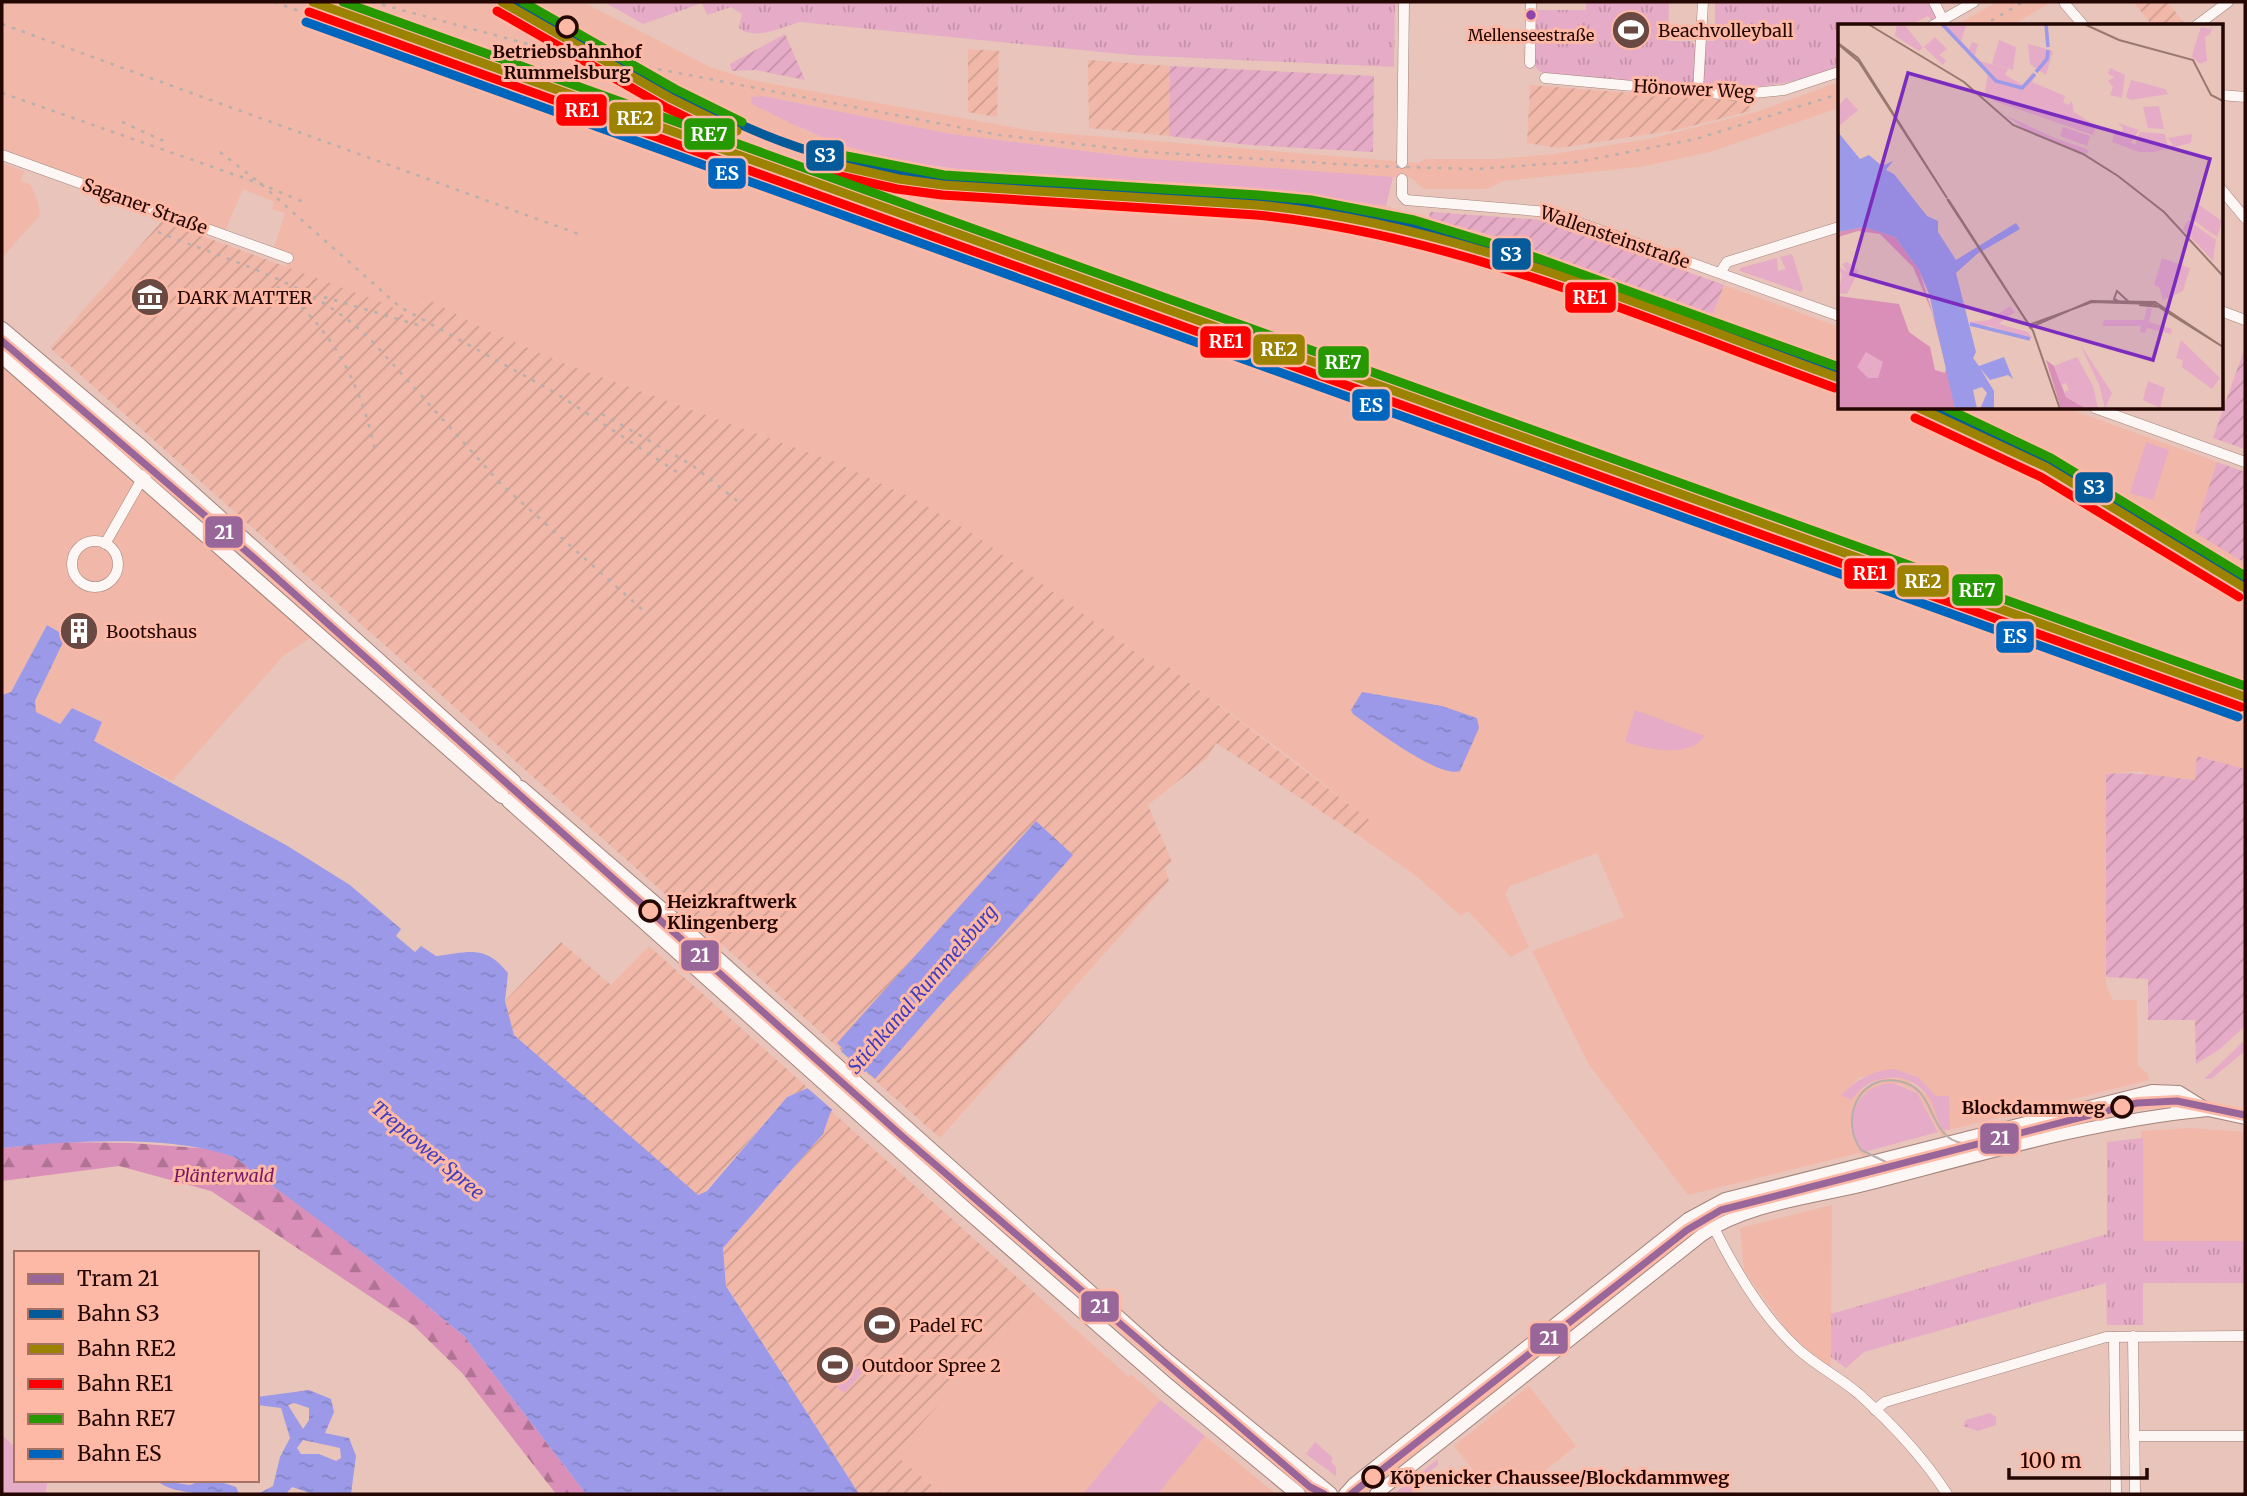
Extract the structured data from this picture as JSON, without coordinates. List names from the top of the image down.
{
  "streets": {
    "street": ["Hönower Weg", "Saganer Straße", "Wallensteinstraße"]
  },
  "water": ["Stichkanal Rummelsburg", "Treptower Spree"],
  "parks": ["Plänterwald"],
  "places": {
    "other": [
      "Mellenseestraße",
      "Betriebsbahnhof Rummelsburg",
      "Heizkraftwerk Klingenberg",
      "Blockdammweg",
      "Köpenicker Chaussee/Blockdammweg"
    ],
    "sports": ["Beachvolleyball", "Padel FC", "Outdoor Spree 2"],
    "museum": ["DARK MATTER"],
    "building": ["Bootshaus"]
  },
  "lines": [
    "rail line S3",
    "rail line RE2",
    "rail line RE7",
    "rail line RE1",
    "rail line ES",
    "tram line 21"
  ],
  "legend": [
    "Tram 21",
    "Bahn S3",
    "Bahn RE2",
    "Bahn RE1",
    "Bahn RE7",
    "Bahn ES"
  ],
  "scale_bar": "100 m"
}
